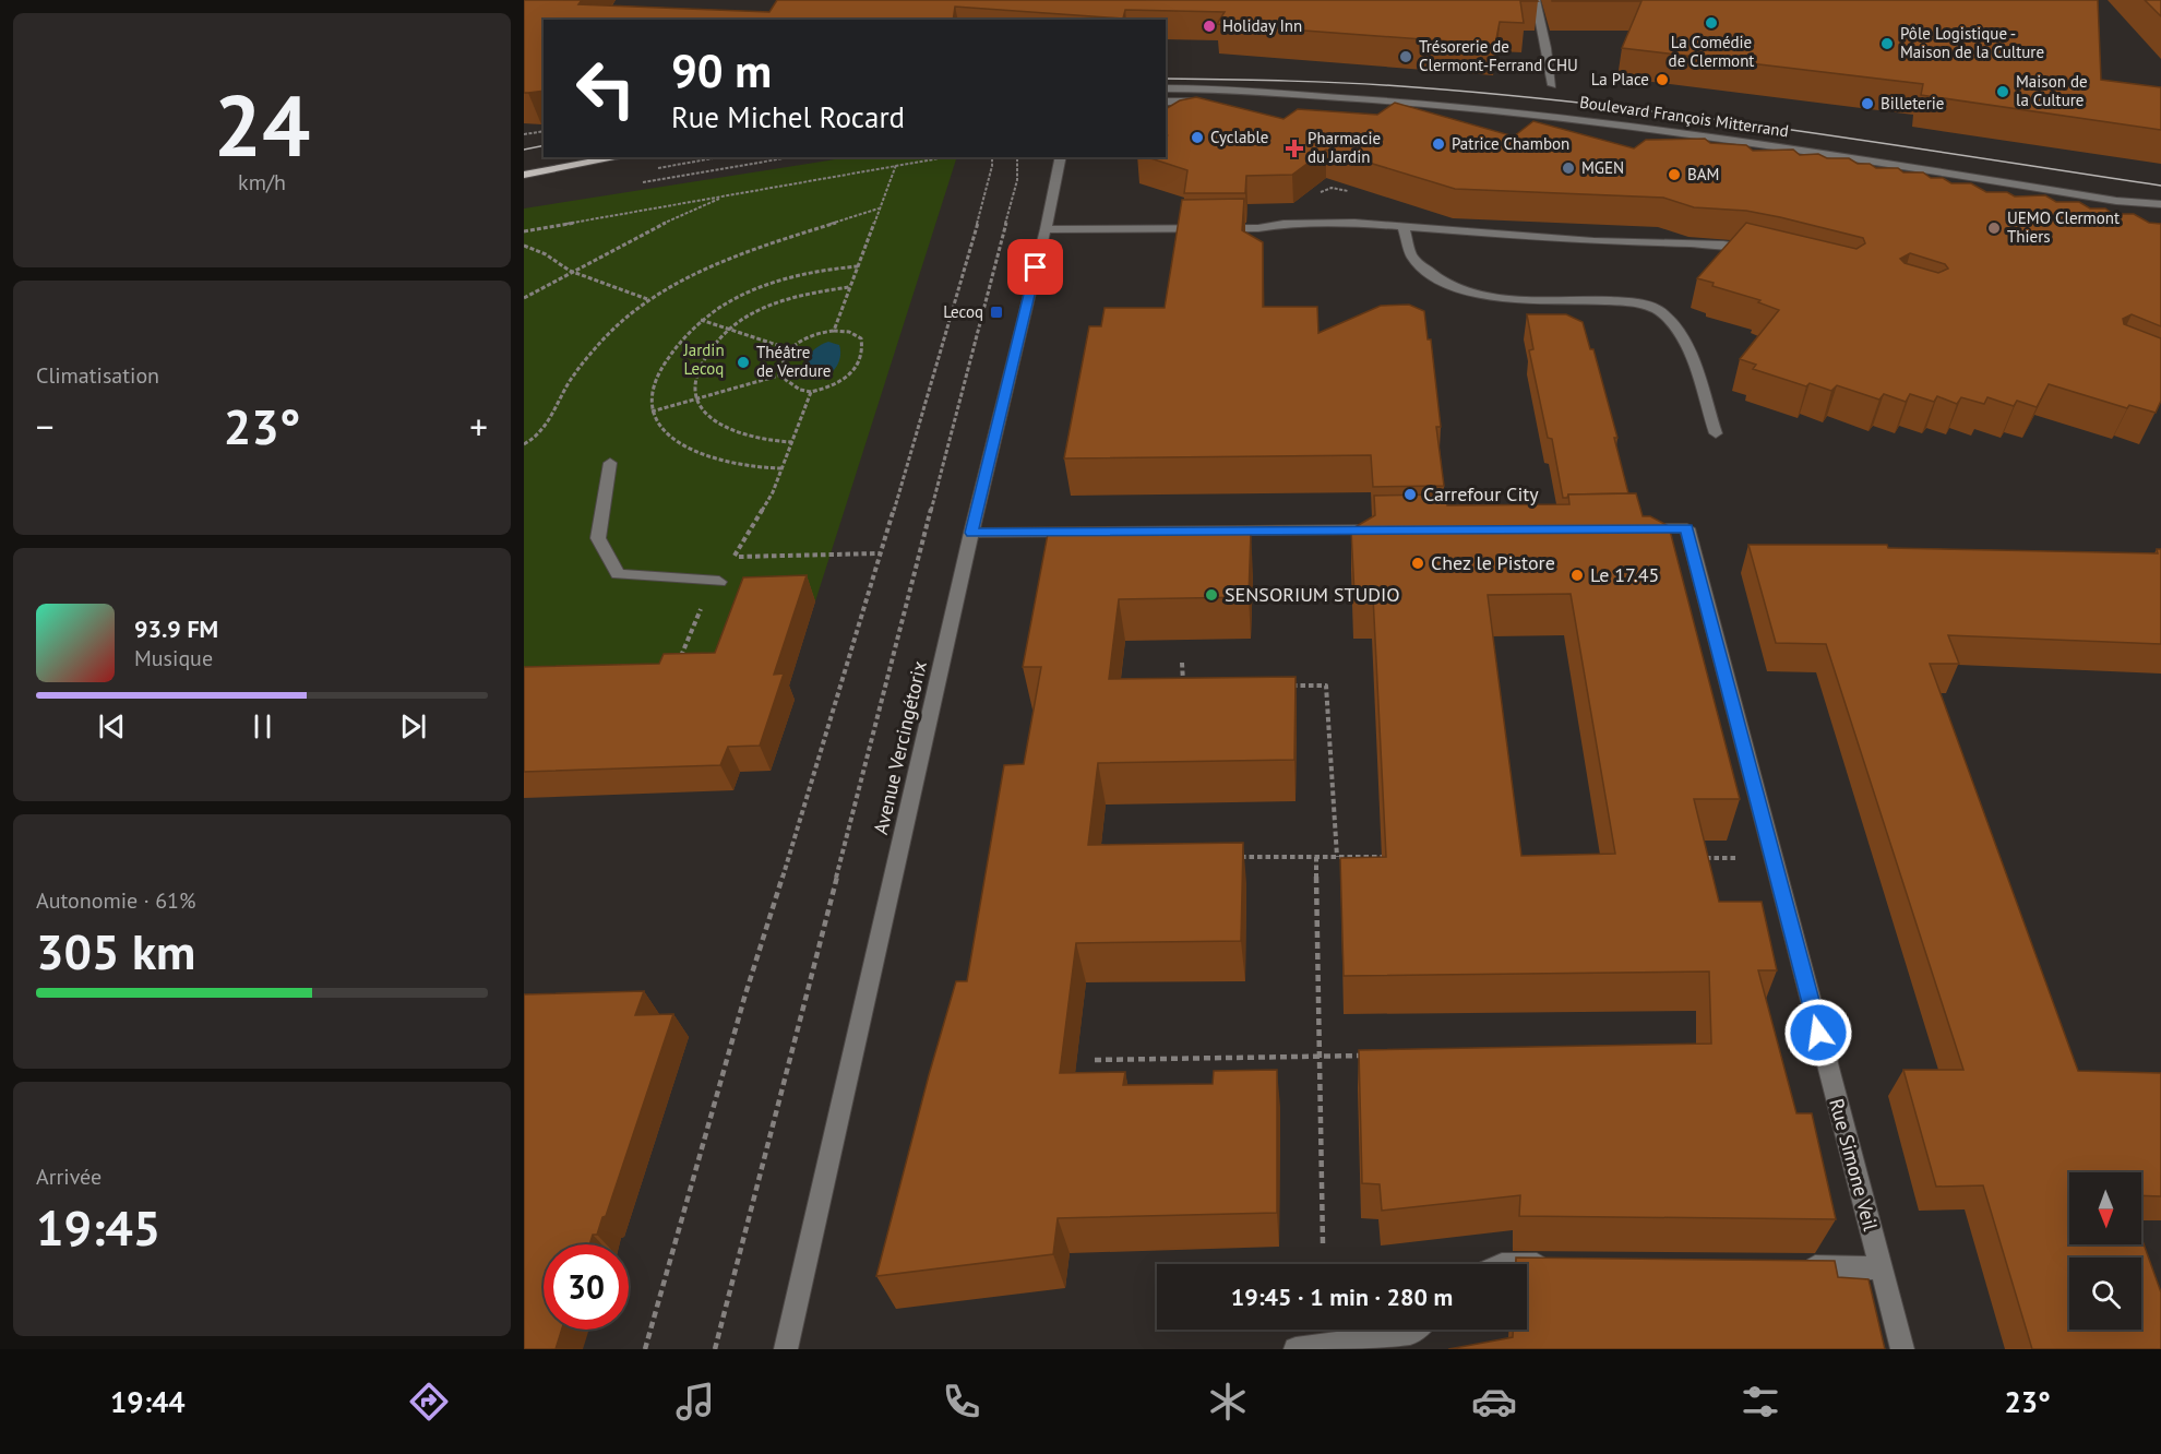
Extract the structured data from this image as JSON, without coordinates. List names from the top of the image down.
{
  "streets": {
    "street": ["Boulevard François Mitterrand", "Avenue Vercingétorix", "Rue Simone Veil"]
  },
  "parks": ["Jardin Lecoq"],
  "places": {
    "other": [
      "La Comédie de Clermont",
      "Holiday Inn",
      "Pôle Logistique - Maison de la Culture",
      "Trésorerie de Clermont-Ferrand CHU",
      "La Place",
      "Maison de la Culture",
      "Billeterie",
      "Cyclable",
      "Patrice Chambon",
      "MGEN",
      "BAM",
      "UEMO Clermont Thiers",
      "Théâtre de Verdure",
      "Carrefour City",
      "Chez le Pistore",
      "Le 17.45",
      "SENSORIUM STUDIO"
    ],
    "health": ["Pharmacie du Jardin"],
    "transit": ["Lecoq"]
  },
  "north": "bottom",
  "page": {
    "tile": [
      ["24", "km/h"],
      "Climatisation",
      ["Autonomie · 61%", "305 km"],
      ["Arrivée", "19:45"]
    ],
    "turn": ["90 m", "Rue Michel Rocard"],
    "heat": ["−", "23°", "+"],
    "song": ["93.9 FM", "Musique"],
    "limit": "30",
    "trip": "19:45 · 1 min · 280 m",
    "tabs": ["19:44", "23°"]
  }
}
